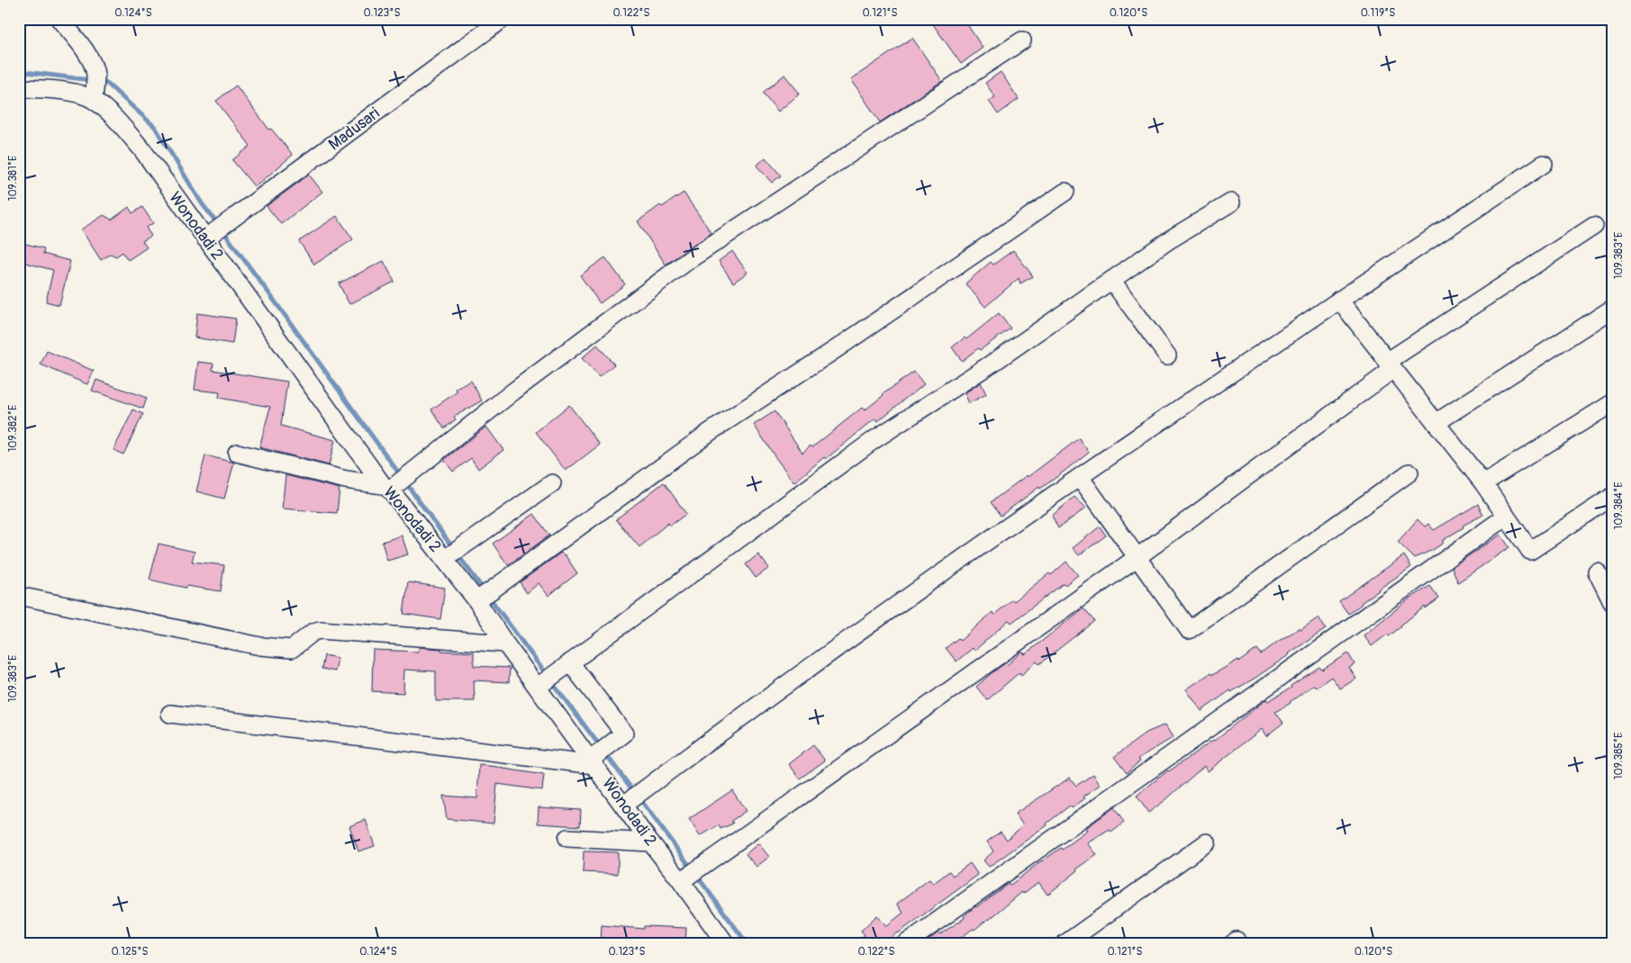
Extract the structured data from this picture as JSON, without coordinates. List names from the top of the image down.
{
  "streets": {
    "street": ["Madusari", "Wonodadi 2"]
  },
  "crossings": [
    ["Madusari", "Wonodadi 2"]
  ],
  "coordinates": [
    "0.124°S",
    "0.123°S",
    "0.122°S",
    "0.121°S",
    "0.120°S",
    "0.119°S",
    "109.381°E",
    "109.383°E",
    "109.382°E",
    "109.384°E",
    "109.385°E",
    "0.125°S"
  ]
}
